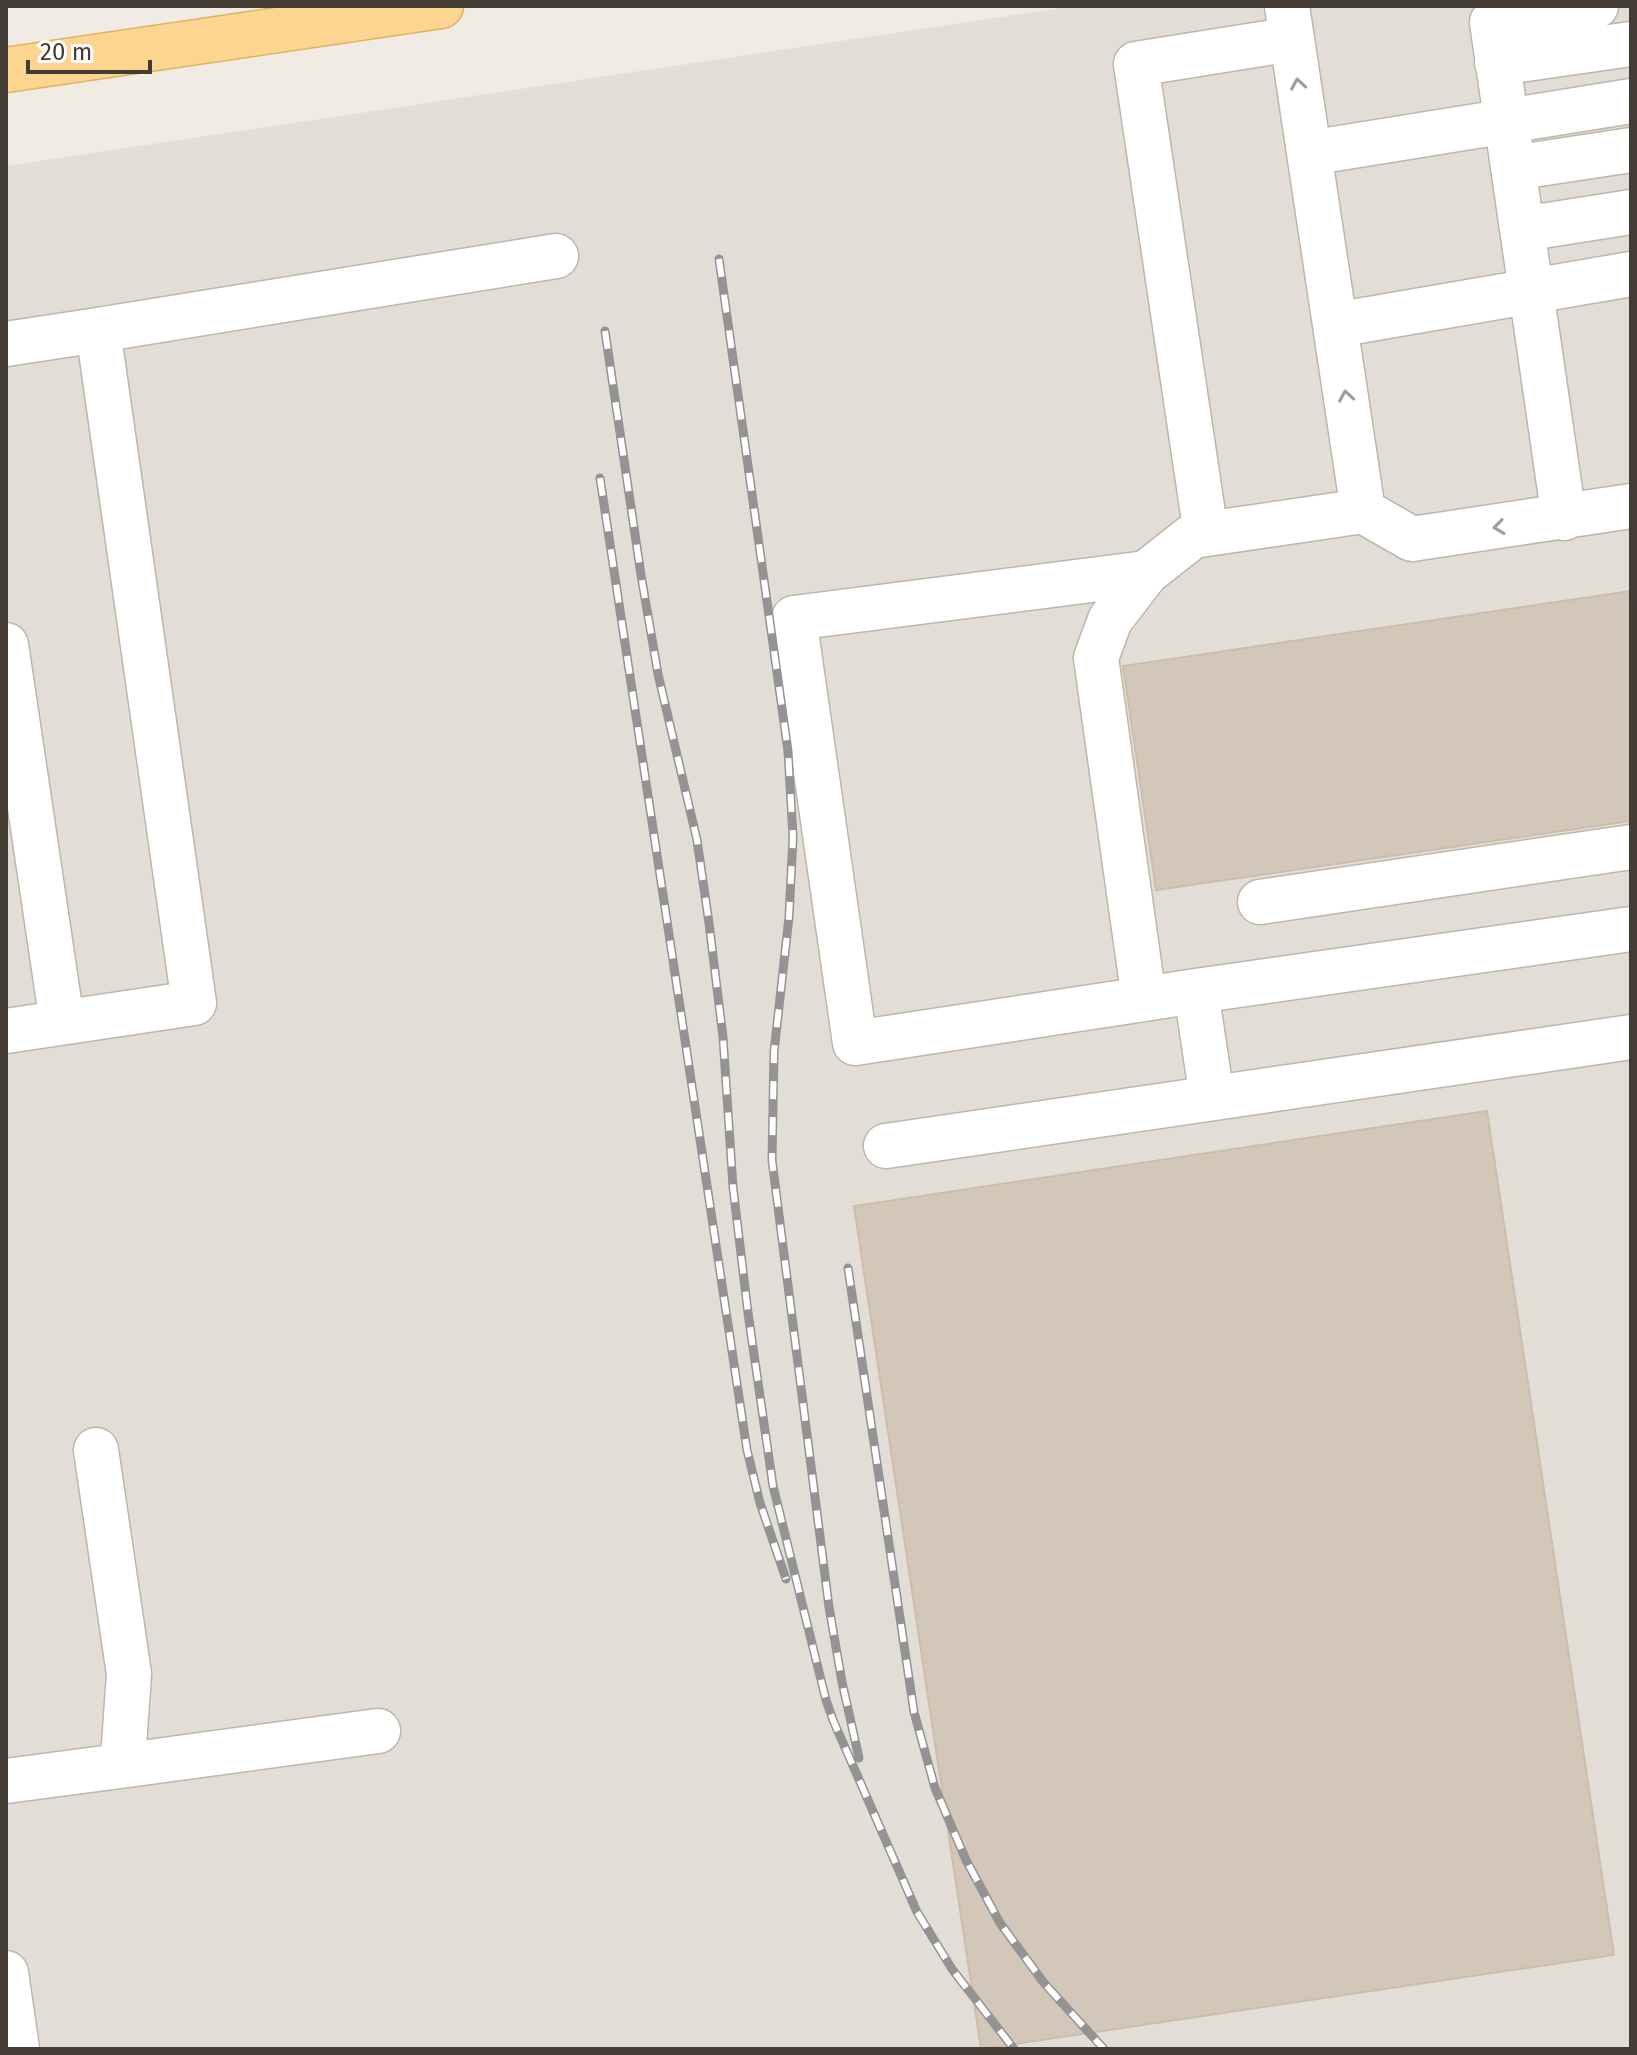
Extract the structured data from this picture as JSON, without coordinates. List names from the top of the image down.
{
  "scale_bar": "20 m"
}
